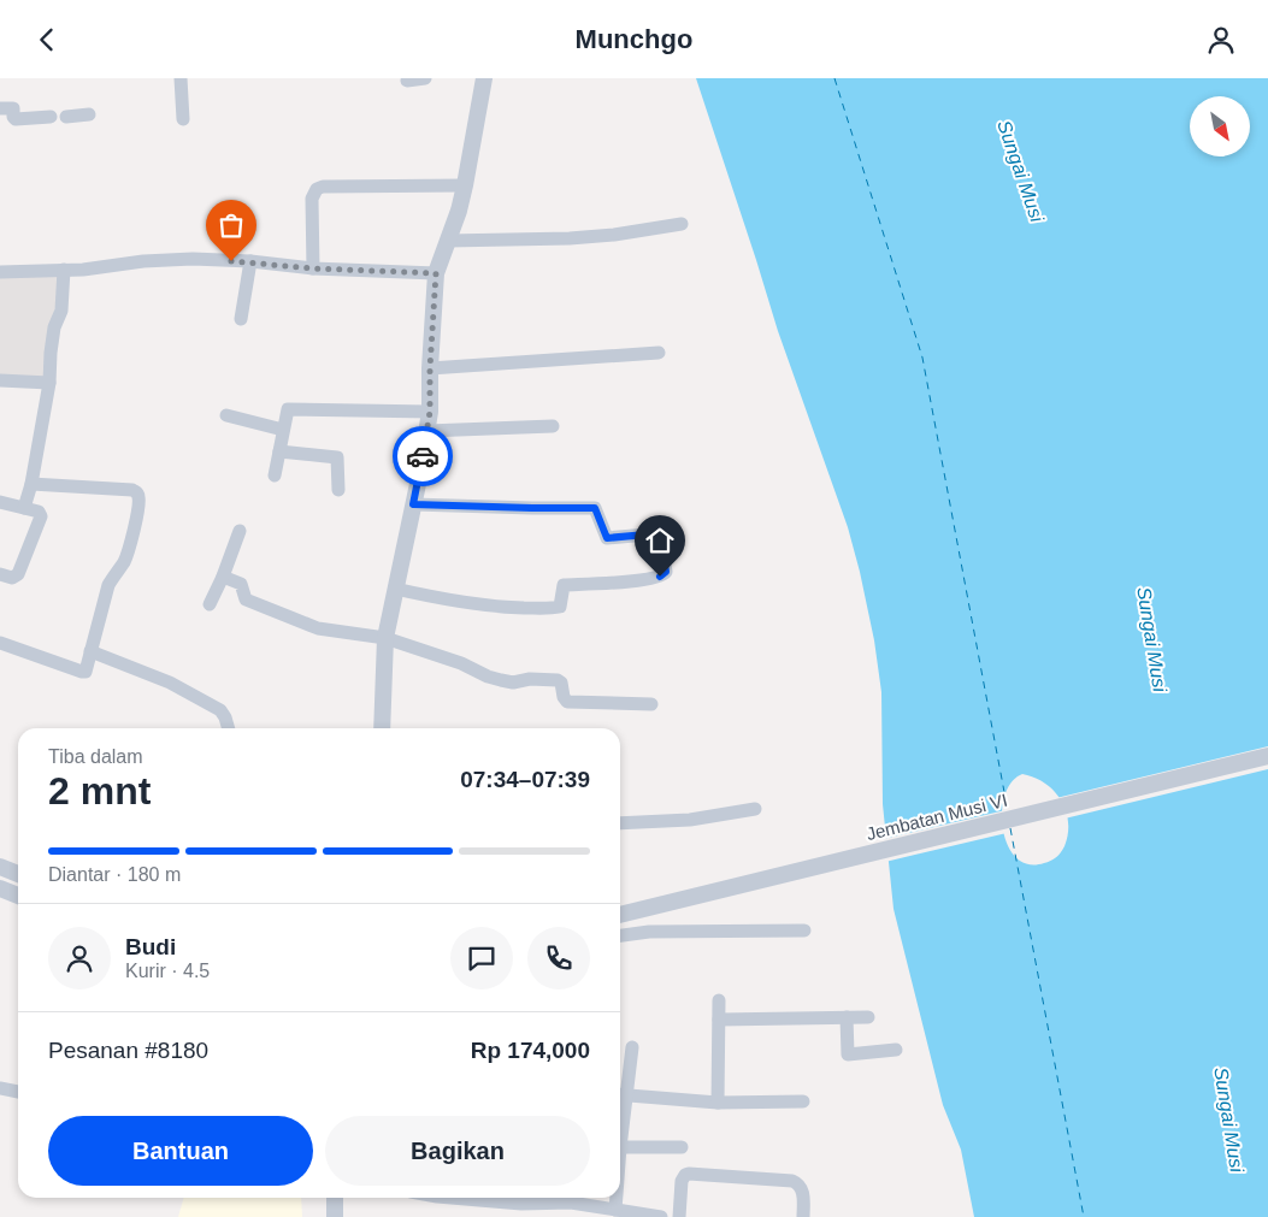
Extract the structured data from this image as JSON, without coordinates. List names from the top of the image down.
{
  "streets": {
    "street": ["Jembatan Musi VI"]
  },
  "water": ["Sungai Musi"],
  "north": "bottom right",
  "page": {
    "header": "Munchgo",
    "heading": ["2 mnt", "Tiba dalam", "07:34–07:39"],
    "panel": [
      "Budi",
      "Kurir · 4.5",
      "Pesanan #8180",
      "Rp 174,000"
    ],
    "bar": "Diantar · 180 m",
    "buttons": ["Bantuan", "Bagikan"]
  }
}
